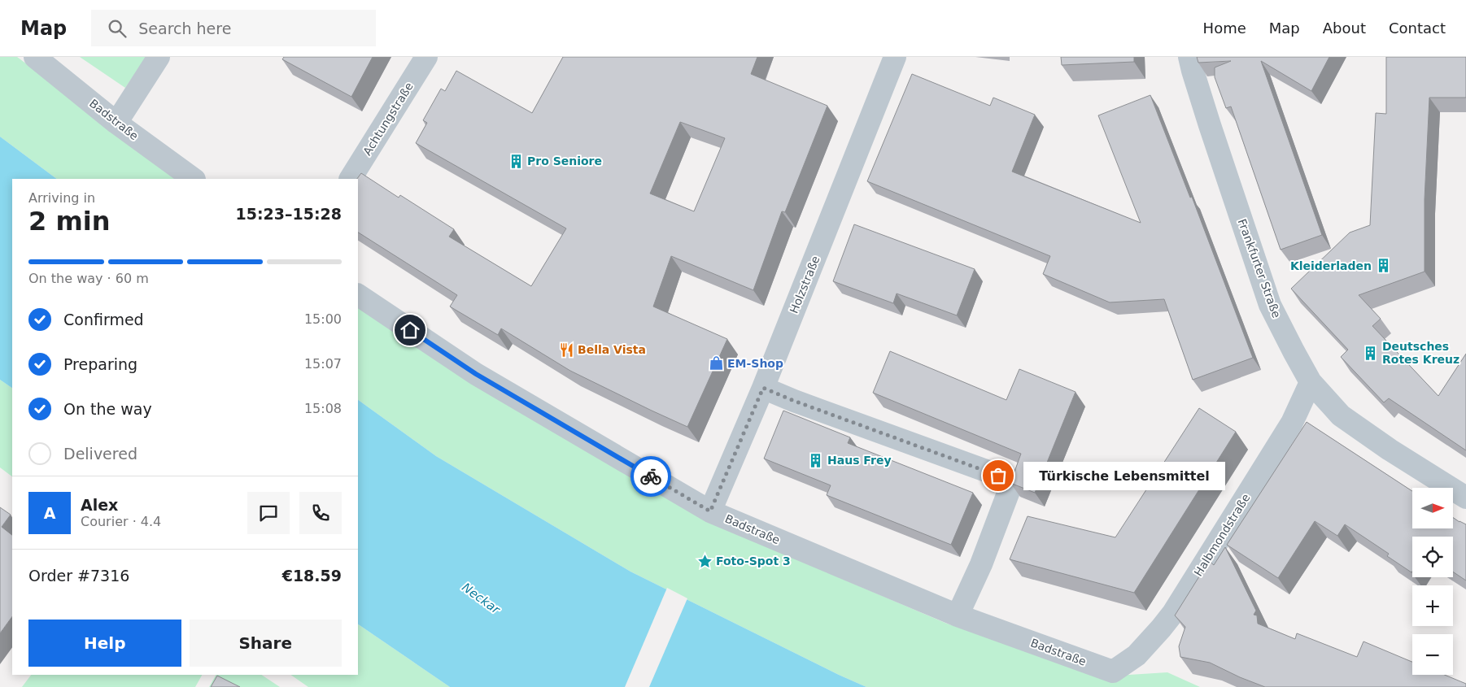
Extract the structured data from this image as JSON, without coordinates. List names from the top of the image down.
{
  "streets": {
    "street": [
      "Achtungstraße",
      "Badstraße",
      "Frankfurter Straße",
      "Holzstraße",
      "Halbmondstraße"
    ]
  },
  "crossings": [
    ["Badstraße", "Holzstraße"],
    ["Badstraße", "Halbmondstraße"],
    ["Frankfurter Straße", "Halbmondstraße"]
  ],
  "water": ["Neckar"],
  "places": {
    "building": [
      "Pro Seniore",
      "Kleiderladen",
      "Deutsches Rotes Kreuz",
      "Haus Frey"
    ],
    "restaurant": ["Bella Vista"],
    "shop": ["EM-Shop"],
    "other": ["Türkische Lebensmittel"],
    "place": ["Foto-Spot 3"]
  },
  "north": "right",
  "page": {
    "header": "Map",
    "search": "Search here",
    "nav": [
      "Home",
      "Map",
      "About",
      "Contact"
    ],
    "heading": ["2 min", "Arriving in", "15:23–15:28"],
    "panel": [
      "Alex",
      "Courier · 4.4",
      "Order #7316",
      "€18.59"
    ],
    "bar": "On the way · 60 m",
    "list": [
      ["Confirmed", "15:00"],
      ["Preparing", "15:07"],
      ["On the way", "15:08"],
      "Delivered"
    ],
    "bubble": "Türkische Lebensmittel",
    "map_buttons": ["+", "−"],
    "round": "A",
    "buttons": ["Help", "Share"]
  }
}
